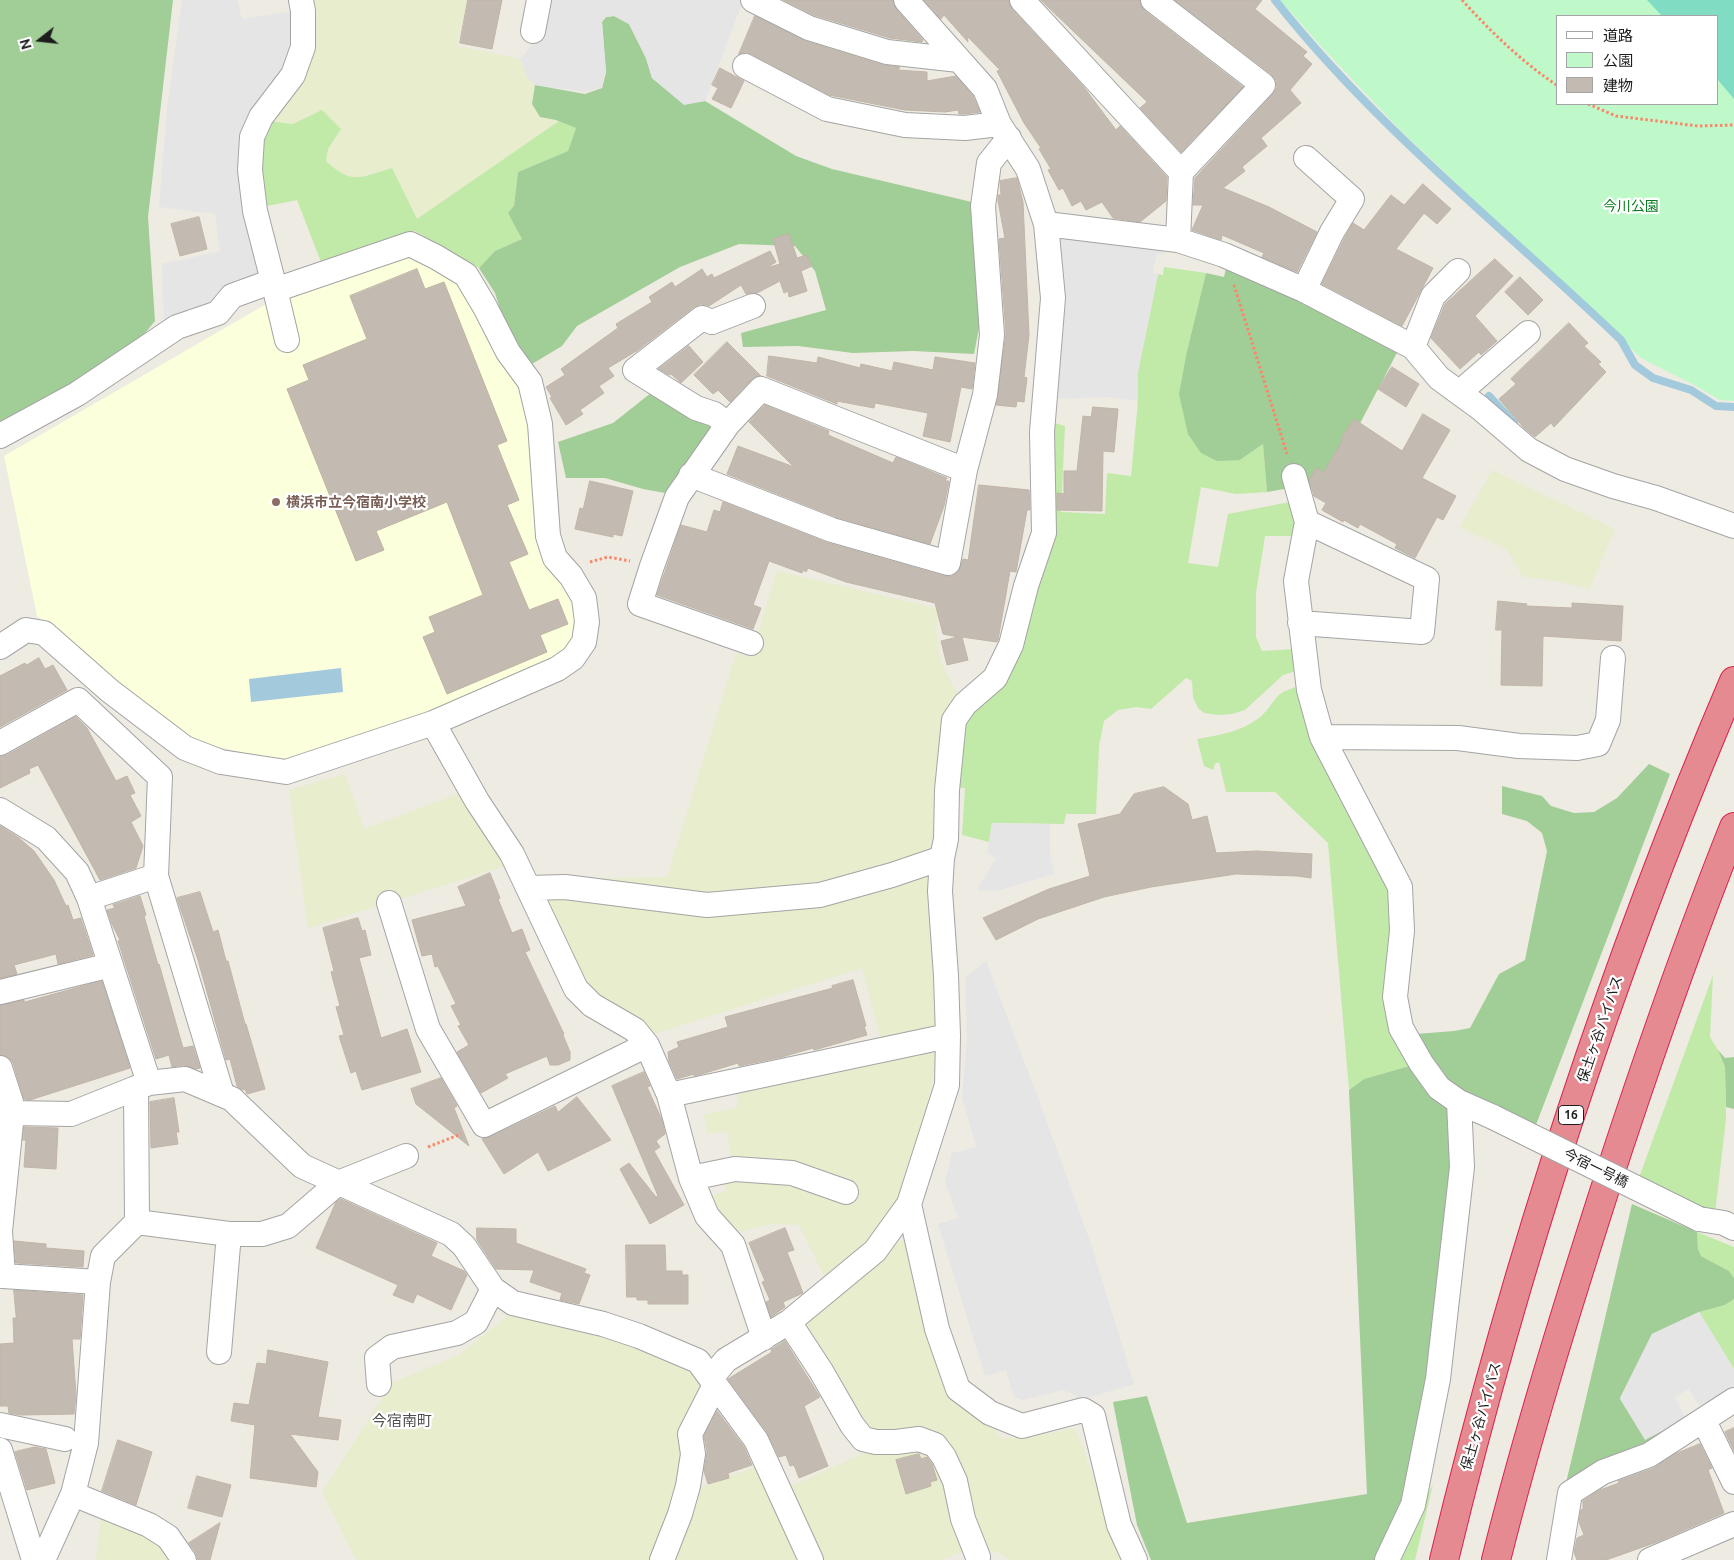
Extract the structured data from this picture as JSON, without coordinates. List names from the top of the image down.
{
  "streets": {
    "highway": ["保土ヶ谷バイパス", "16"],
    "street": ["今宿一号橋"]
  },
  "districts": ["今宿南町"],
  "parks": ["今川公園"],
  "places": ["横浜市立今宿南小学校"],
  "legend": ["道路", "公園", "建物"],
  "north": "left"
}
